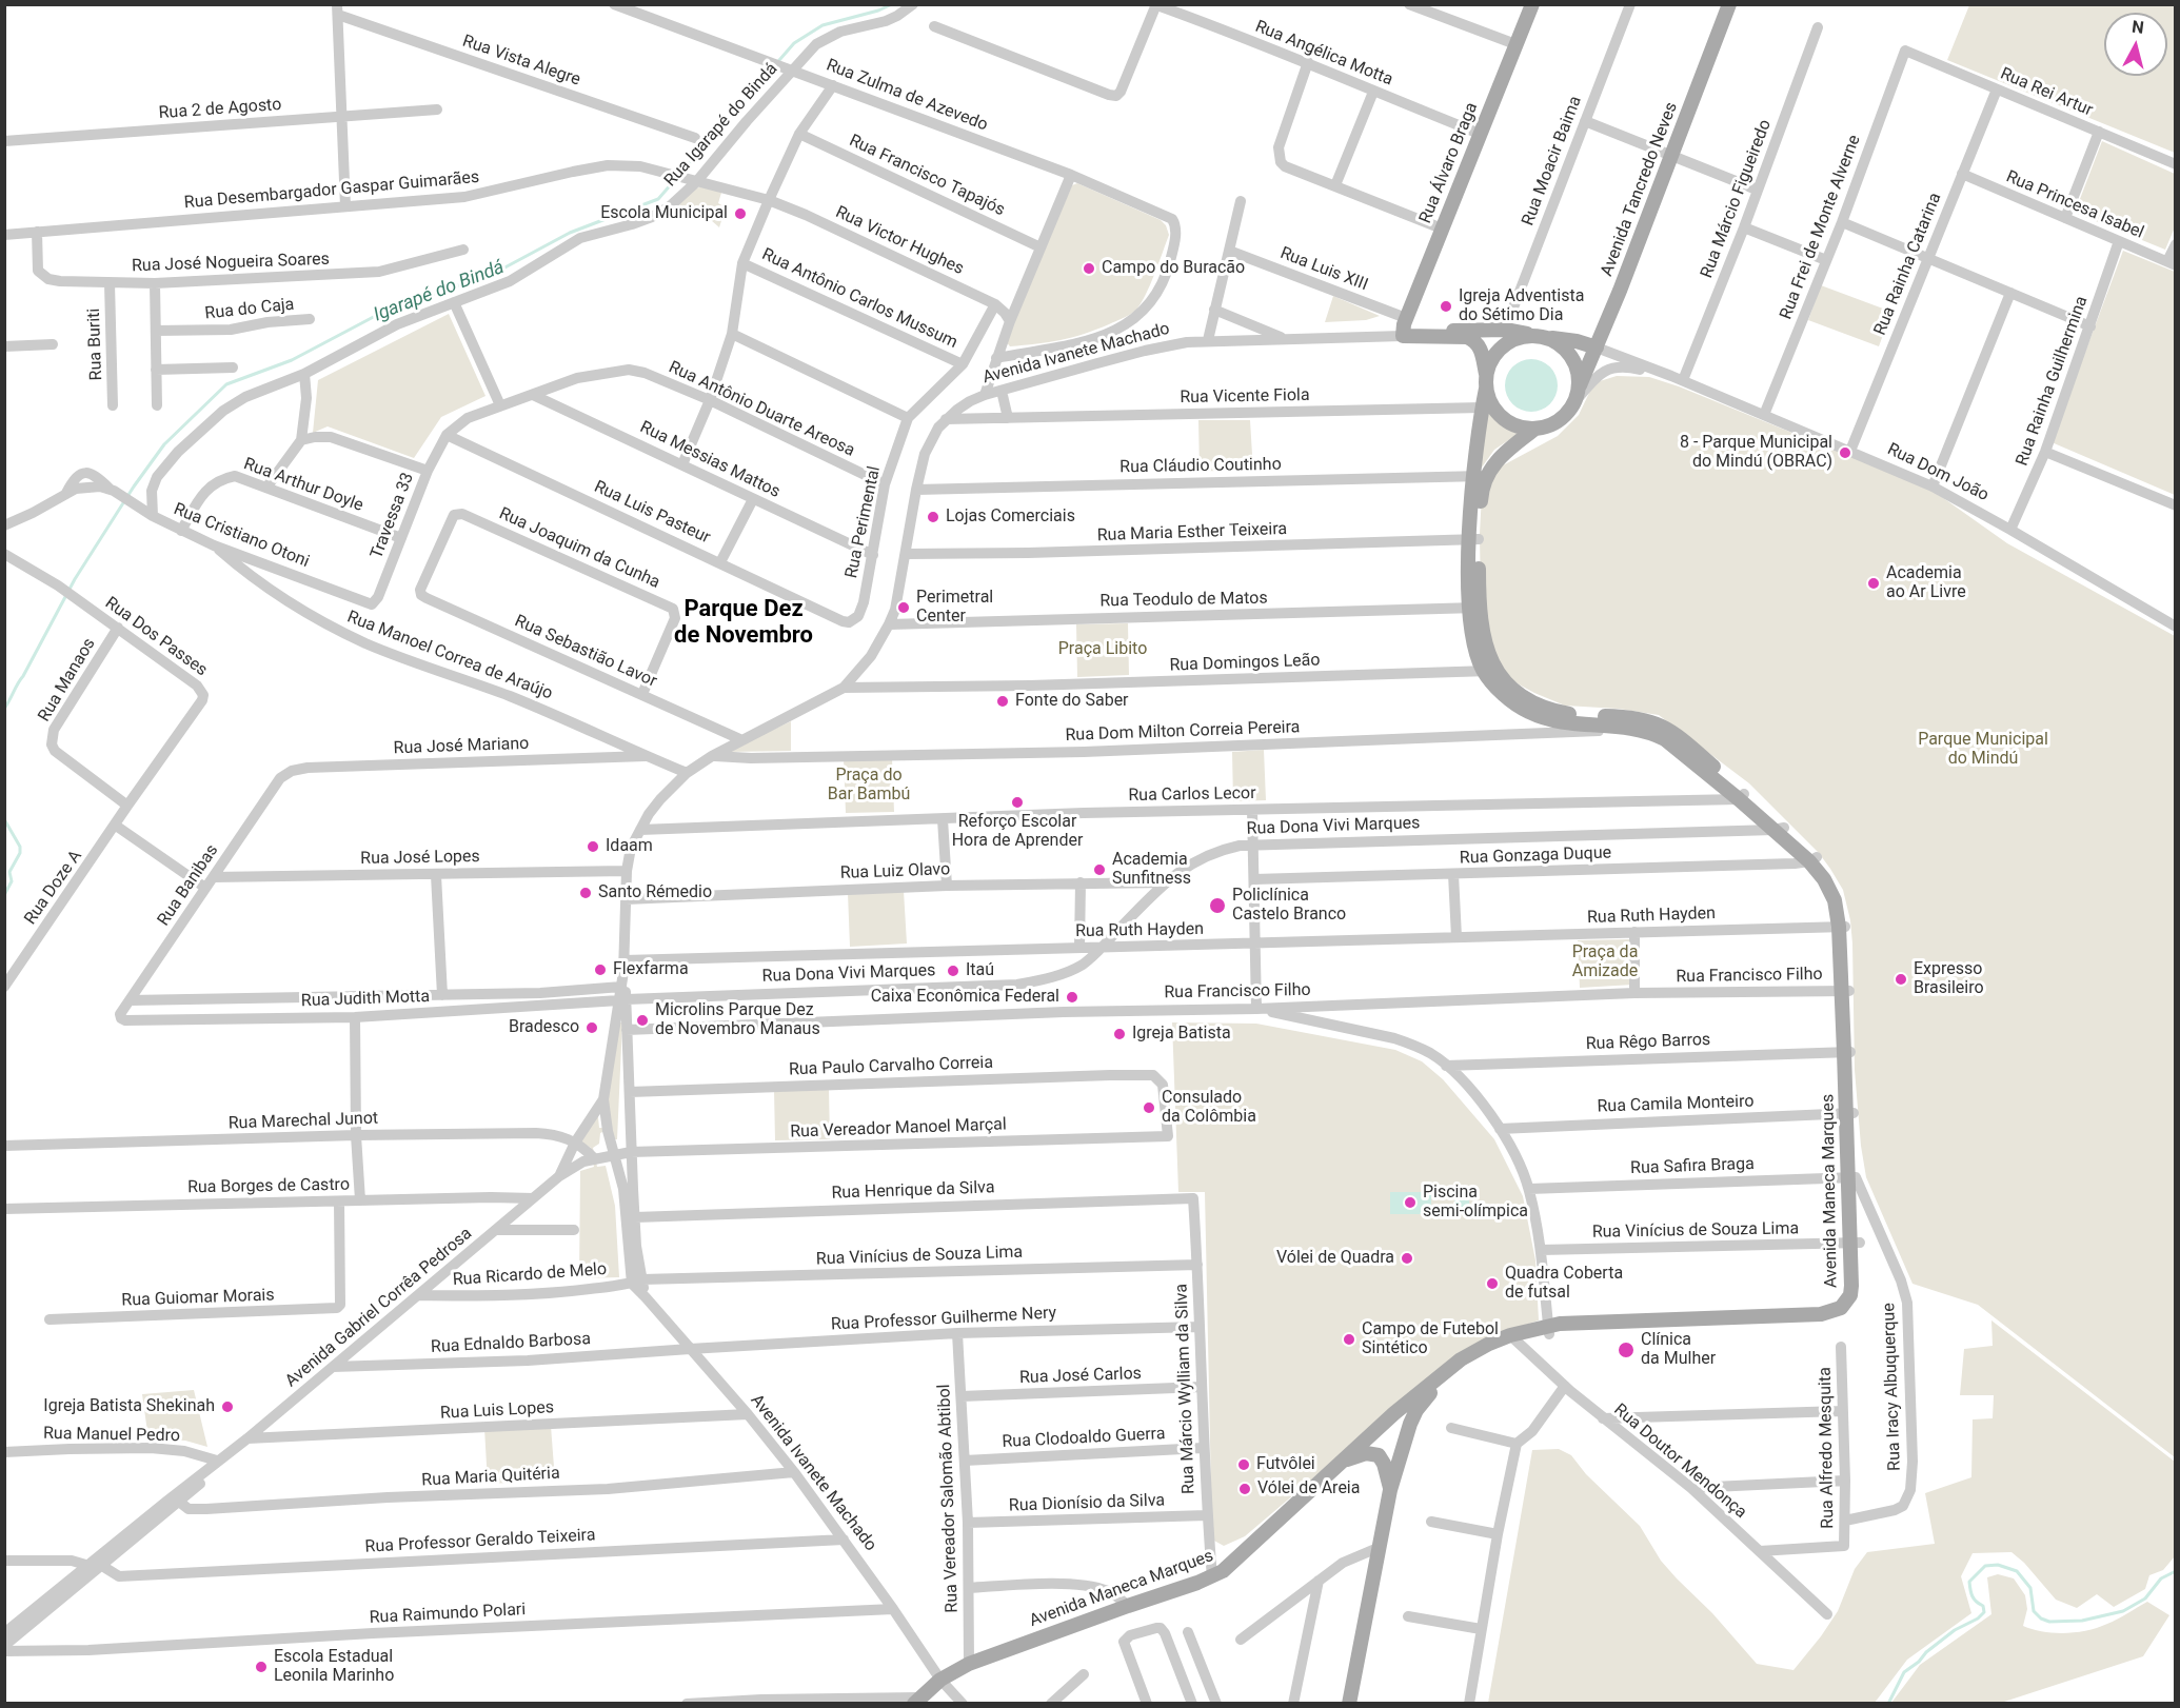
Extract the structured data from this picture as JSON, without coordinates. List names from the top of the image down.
{
  "streets": {
    "main road": [
      "Rua Álvaro Braga",
      "Avenida Tancredo Neves",
      "Avenida Ivanete Machado",
      "Rua Dom João",
      "Avenida Maneca Marques"
    ],
    "street": [
      "Rua Angélica Motta",
      "Rua Vista Alegre",
      "Rua Rei Artur",
      "Rua Zulma de Azevedo",
      "Rua 2 de Agosto",
      "Rua Igarapé do Bindá",
      "Rua Moacir Baima",
      "Rua Francisco Tapajós",
      "Rua Desembargador Gaspar Guimarães",
      "Rua Márcio Figueiredo",
      "Rua Princesa Isabel",
      "Rua Frei de Monte Alverne",
      "Rua Victor Hughes",
      "Rua José Nogueira Soares",
      "Rua Rainha Catarina",
      "Rua Luis XIII",
      "Rua Antônio Carlos Mussum",
      "Rua do Caja",
      "Rua Buriti",
      "Rua Rainha Guilhermina",
      "Rua Vicente Fiola",
      "Rua Antônio Duarte Areosa",
      "Rua Messias Mattos",
      "Rua Cláudio Coutinho",
      "Rua Arthur Doyle",
      "Rua Luis Pasteur",
      "Travessa 33",
      "Rua Perimental",
      "Rua Maria Esther Teixeira",
      "Rua Cristiano Otoni",
      "Rua Joaquim da Cunha",
      "Rua Teodulo de Matos",
      "Rua Dos Passes",
      "Rua Sebastião Lavor",
      "Rua Manoel Correa de Araújo",
      "Rua Domingos Leão",
      "Rua Manaos",
      "Rua Dom Milton Correia Pereira",
      "Rua José Mariano",
      "Rua Carlos Lecor",
      "Rua Dona Vivi Marques",
      "Rua Gonzaga Duque",
      "Rua José Lopes",
      "Rua Luiz Olavo",
      "Rua Banibas",
      "Rua Doze A",
      "Rua Ruth Hayden",
      "Rua Francisco Filho",
      "Rua Judith Motta",
      "Rua Rêgo Barros",
      "Rua Paulo Carvalho Correia",
      "Rua Camila Monteiro",
      "Rua Marechal Junot",
      "Rua Vereador Manoel Marçal",
      "Rua Safira Braga",
      "Rua Borges de Castro",
      "Rua Henrique da Silva",
      "Rua Vinícius de Souza Lima",
      "Rua Ricardo de Melo",
      "Rua Guiomar Morais",
      "Avenida Gabriel Corrêa Pedrosa",
      "Rua Professor Guilherme Nery",
      "Rua Ednaldo Barbosa",
      "Rua José Carlos",
      "Rua Iracy Albuquerque",
      "Rua Márcio Wylliam da Silva",
      "Rua Luis Lopes",
      "Rua Manuel Pedro",
      "Rua Clodoaldo Guerra",
      "Rua Alfredo Mesquita",
      "Rua Doutor Mendonça",
      "Rua Maria Quitéria",
      "Rua Vereador Salomão Abtibol",
      "Rua Dionísio da Silva",
      "Rua Professor Geraldo Teixeira",
      "Rua Raimundo Polari"
    ]
  },
  "crossings": [
    ["Rua Angélica Motta", "Rua Álvaro Braga"],
    ["Rua Rei Artur", "Rua Frei de Monte Alverne"],
    ["Rua Rei Artur", "Rua Rainha Catarina"],
    ["Rua Zulma de Azevedo", "Rua Igarapé do Bindá"],
    ["Rua Igarapé do Bindá", "Rua Desembargador Gaspar Guimarães"],
    ["Rua Igarapé do Bindá", "Rua Cristiano Otoni"],
    ["Rua Moacir Baima", "Avenida Ivanete Machado"],
    ["Rua Álvaro Braga", "Rua Luis XIII"],
    ["Rua Álvaro Braga", "Avenida Ivanete Machado"],
    ["Avenida Tancredo Neves", "Avenida Ivanete Machado"],
    ["Avenida Tancredo Neves", "Rua Dom João"],
    ["Avenida Tancredo Neves", "Avenida Maneca Marques"],
    ["Rua Desembargador Gaspar Guimarães", "Rua Victor Hughes"],
    ["Rua Desembargador Gaspar Guimarães", "Rua José Nogueira Soares"],
    ["Rua Márcio Figueiredo", "Rua Dom João"],
    ["Rua Princesa Isabel", "Rua Rainha Catarina"],
    ["Rua Princesa Isabel", "Rua Rainha Guilhermina"],
    ["Rua Frei de Monte Alverne", "Rua Dom João"],
    ["Rua José Nogueira Soares", "Rua Buriti"],
    ["Rua Rainha Catarina", "Rua Dom João"],
    ["Avenida Ivanete Machado", "Rua Vicente Fiola"],
    ["Avenida Ivanete Machado", "Rua Cláudio Coutinho"],
    ["Avenida Ivanete Machado", "Rua Dom João"],
    ["Avenida Ivanete Machado", "Rua Maria Esther Teixeira"],
    ["Avenida Ivanete Machado", "Rua Teodulo de Matos"],
    ["Avenida Ivanete Machado", "Rua Sebastião Lavor"],
    ["Avenida Ivanete Machado", "Rua Manoel Correa de Araújo"],
    ["Avenida Ivanete Machado", "Rua Domingos Leão"],
    ["Avenida Ivanete Machado", "Rua Dom Milton Correia Pereira"],
    ["Avenida Ivanete Machado", "Rua Carlos Lecor"],
    ["Avenida Ivanete Machado", "Rua Dona Vivi Marques"],
    ["Avenida Ivanete Machado", "Rua José Lopes"],
    ["Avenida Ivanete Machado", "Rua Luiz Olavo"],
    ["Avenida Ivanete Machado", "Rua Ruth Hayden"],
    ["Avenida Ivanete Machado", "Rua Francisco Filho"],
    ["Avenida Ivanete Machado", "Rua Judith Motta"],
    ["Avenida Ivanete Machado", "Rua Paulo Carvalho Correia"],
    ["Avenida Ivanete Machado", "Rua Vereador Manoel Marçal"],
    ["Avenida Ivanete Machado", "Rua Henrique da Silva"],
    ["Avenida Ivanete Machado", "Avenida Maneca Marques"],
    ["Avenida Ivanete Machado", "Rua Vinícius de Souza Lima"],
    ["Avenida Ivanete Machado", "Rua Ricardo de Melo"],
    ["Avenida Ivanete Machado", "Avenida Gabriel Corrêa Pedrosa"],
    ["Avenida Ivanete Machado", "Rua Professor Guilherme Nery"],
    ["Avenida Ivanete Machado", "Rua Ednaldo Barbosa"],
    ["Avenida Ivanete Machado", "Rua Luis Lopes"],
    ["Avenida Ivanete Machado", "Rua Maria Quitéria"],
    ["Avenida Ivanete Machado", "Rua Professor Geraldo Teixeira"],
    ["Avenida Ivanete Machado", "Rua Raimundo Polari"],
    ["Rua Rainha Guilhermina", "Rua Dom João"],
    ["Rua Vicente Fiola", "Avenida Maneca Marques"],
    ["Rua Antônio Duarte Areosa", "Rua Messias Mattos"],
    ["Rua Antônio Duarte Areosa", "Rua Luis Pasteur"],
    ["Rua Antônio Duarte Areosa", "Travessa 33"],
    ["Rua Antônio Duarte Areosa", "Rua Perimental"],
    ["Rua Messias Mattos", "Rua Perimental"],
    ["Rua Cláudio Coutinho", "Avenida Maneca Marques"],
    ["Rua Dom João", "Avenida Maneca Marques"],
    ["Rua Arthur Doyle", "Travessa 33"],
    ["Rua Arthur Doyle", "Rua Cristiano Otoni"],
    ["Rua Luis Pasteur", "Travessa 33"],
    ["Rua Luis Pasteur", "Rua Perimental"],
    ["Travessa 33", "Rua Cristiano Otoni"],
    ["Rua Maria Esther Teixeira", "Avenida Maneca Marques"],
    ["Rua Cristiano Otoni", "Rua Manoel Correa de Araújo"],
    ["Rua Joaquim da Cunha", "Rua Sebastião Lavor"],
    ["Rua Teodulo de Matos", "Avenida Maneca Marques"],
    ["Rua Dos Passes", "Rua Manaos"],
    ["Rua Dos Passes", "Rua Doze A"],
    ["Rua Manoel Correa de Araújo", "Rua José Mariano"],
    ["Rua Domingos Leão", "Avenida Maneca Marques"],
    ["Rua Manaos", "Rua Doze A"],
    ["Rua Dom Milton Correia Pereira", "Avenida Maneca Marques"],
    ["Rua José Mariano", "Rua Banibas"],
    ["Rua Carlos Lecor", "Avenida Maneca Marques"],
    ["Rua Dona Vivi Marques", "Rua Luiz Olavo"],
    ["Rua Dona Vivi Marques", "Rua Ruth Hayden"],
    ["Rua Dona Vivi Marques", "Rua Judith Motta"],
    ["Rua Dona Vivi Marques", "Avenida Maneca Marques"],
    ["Rua Gonzaga Duque", "Avenida Maneca Marques"],
    ["Rua José Lopes", "Rua Banibas"],
    ["Rua Banibas", "Rua Judith Motta"],
    ["Rua Ruth Hayden", "Avenida Maneca Marques"],
    ["Rua Francisco Filho", "Avenida Maneca Marques"],
    ["Rua Rêgo Barros", "Avenida Maneca Marques"],
    ["Rua Paulo Carvalho Correia", "Rua Vereador Manoel Marçal"],
    ["Rua Camila Monteiro", "Avenida Maneca Marques"],
    ["Rua Marechal Junot", "Avenida Gabriel Corrêa Pedrosa"],
    ["Rua Vereador Manoel Marçal", "Avenida Gabriel Corrêa Pedrosa"],
    ["Rua Safira Braga", "Avenida Maneca Marques"],
    ["Rua Safira Braga", "Rua Iracy Albuquerque"],
    ["Rua Borges de Castro", "Rua Guiomar Morais"],
    ["Rua Borges de Castro", "Avenida Gabriel Corrêa Pedrosa"],
    ["Rua Henrique da Silva", "Rua Márcio Wylliam da Silva"],
    ["Avenida Maneca Marques", "Rua Vinícius de Souza Lima"],
    ["Avenida Maneca Marques", "Rua Iracy Albuquerque"],
    ["Avenida Maneca Marques", "Rua Márcio Wylliam da Silva"],
    ["Avenida Maneca Marques", "Rua Doutor Mendonça"],
    ["Avenida Maneca Marques", "Rua Vereador Salomão Abtibol"],
    ["Rua Vinícius de Souza Lima", "Rua Ricardo de Melo"],
    ["Rua Vinícius de Souza Lima", "Rua Márcio Wylliam da Silva"],
    ["Rua Ricardo de Melo", "Avenida Gabriel Corrêa Pedrosa"],
    ["Avenida Gabriel Corrêa Pedrosa", "Rua Ednaldo Barbosa"],
    ["Avenida Gabriel Corrêa Pedrosa", "Rua Luis Lopes"],
    ["Avenida Gabriel Corrêa Pedrosa", "Rua Manuel Pedro"],
    ["Avenida Gabriel Corrêa Pedrosa", "Rua Maria Quitéria"],
    ["Avenida Gabriel Corrêa Pedrosa", "Rua Professor Geraldo Teixeira"],
    ["Rua Professor Guilherme Nery", "Rua Ednaldo Barbosa"],
    ["Rua Professor Guilherme Nery", "Rua Márcio Wylliam da Silva"],
    ["Rua Professor Guilherme Nery", "Rua Vereador Salomão Abtibol"],
    ["Rua José Carlos", "Rua Márcio Wylliam da Silva"],
    ["Rua José Carlos", "Rua Vereador Salomão Abtibol"],
    ["Rua Iracy Albuquerque", "Rua Alfredo Mesquita"],
    ["Rua Márcio Wylliam da Silva", "Rua Clodoaldo Guerra"],
    ["Rua Márcio Wylliam da Silva", "Rua Dionísio da Silva"],
    ["Rua Clodoaldo Guerra", "Rua Vereador Salomão Abtibol"],
    ["Rua Alfredo Mesquita", "Rua Doutor Mendonça"],
    ["Rua Vereador Salomão Abtibol", "Rua Dionísio da Silva"]
  ],
  "districts": ["Parque Dez de Novembro"],
  "water": ["Igarapé do Bindá"],
  "parks": [
    "Praça Libito",
    "Parque Municipal do Mindú",
    "Praça do Bar Bambú",
    "Praça da Amizade"
  ],
  "places": [
    "Escola Municipal",
    "Campo do Buracão",
    "Igreja Adventista do Sétimo Dia",
    "8 - Parque Municipal do Mindú (OBRAC)",
    "Lojas Comerciais",
    "Academia ao Ar Livre",
    "Perimetral Center",
    "Fonte do Saber",
    "Reforço Escolar Hora de Aprender",
    "Idaam",
    "Academia Sunfitness",
    "Santo Rémedio",
    "Policlínica Castelo Branco",
    "Flexfarma",
    "Itaú",
    "Expresso Brasileiro",
    "Caixa Econômica Federal",
    "Microlins Parque Dez de Novembro Manaus",
    "Bradesco",
    "Igreja Batista",
    "Consulado da Colômbia",
    "Piscina semi-olímpica",
    "Vólei de Quadra",
    "Quadra Coberta de futsal",
    "Campo de Futebol Sintético",
    "Clínica da Mulher",
    "Igreja Batista Shekinah",
    "Futvôlei",
    "Vólei de Areia",
    "Escola Estadual Leonila Marinho"
  ],
  "north": "top"
}
